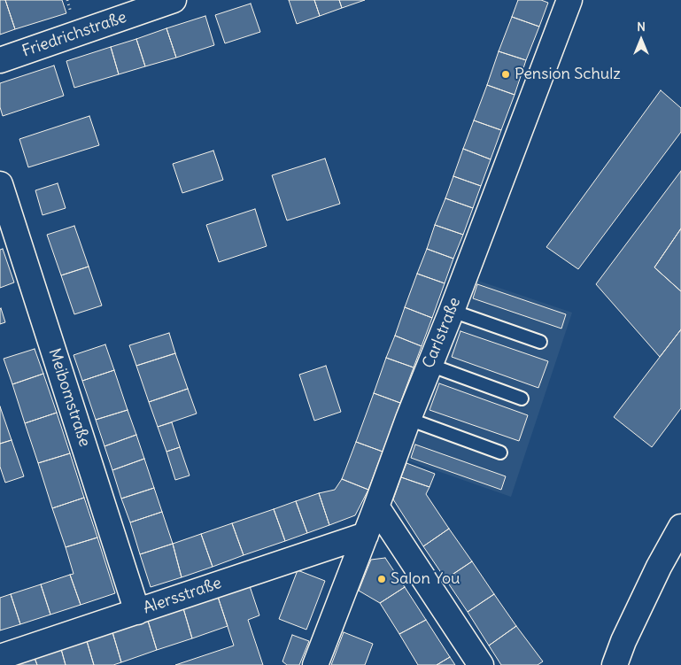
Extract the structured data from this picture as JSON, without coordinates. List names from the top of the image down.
{
  "streets": {
    "street": [
      "Friedrichstraße",
      "Carlstraße",
      "Meibomstraße",
      "Alersstraße"
    ]
  },
  "crossings": [
    ["Carlstraße", "Alersstraße"],
    ["Meibomstraße", "Alersstraße"]
  ],
  "places": ["Pension Schulz", "Salon You"],
  "north": "top"
}
